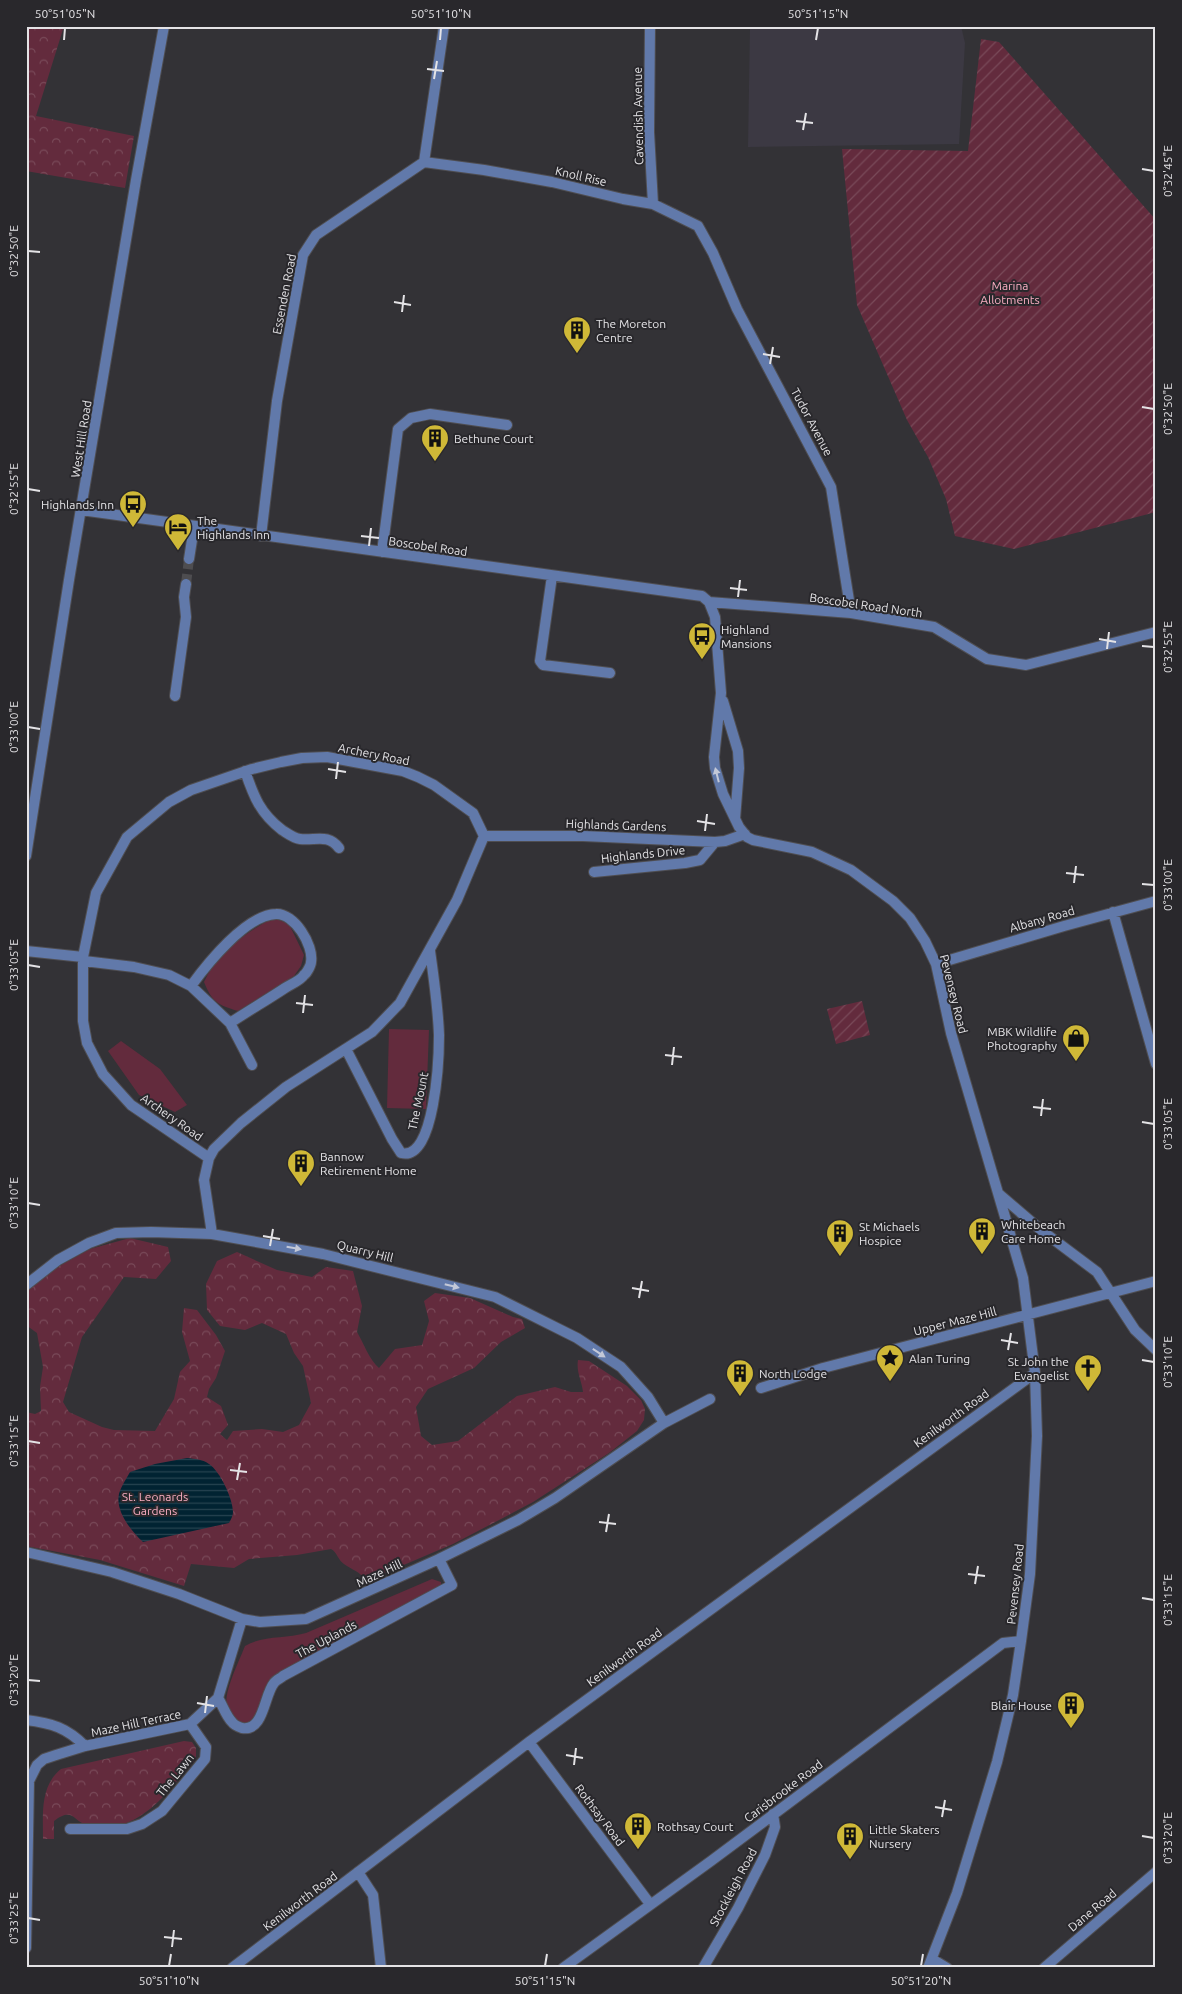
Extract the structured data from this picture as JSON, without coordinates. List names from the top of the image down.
{
  "streets": {
    "street": [
      "Cavendish Avenue",
      "Knoll Rise",
      "Essenden Road",
      "Tudor Avenue",
      "West Hill Road",
      "Boscobel Road",
      "Boscobel Road North",
      "Archery Road",
      "Highlands Gardens",
      "Highlands Drive",
      "Albany Road",
      "Pevensey Road",
      "The Mount",
      "Quarry Hill",
      "Upper Maze Hill",
      "Kenilworth Road",
      "Maze Hill",
      "The Uplands",
      "Maze Hill Terrace",
      "The Lawn",
      "Carisbrooke Road",
      "Rothsay Road",
      "Stockleigh Road",
      "Dane Road"
    ]
  },
  "crossings": [
    ["Cavendish Avenue", "Knoll Rise"],
    ["Knoll Rise", "Essenden Road"],
    ["Knoll Rise", "Tudor Avenue"],
    ["Essenden Road", "Boscobel Road"],
    ["Tudor Avenue", "Boscobel Road North"],
    ["West Hill Road", "Boscobel Road"],
    ["Boscobel Road", "Boscobel Road North"],
    ["Archery Road", "Highlands Gardens"],
    ["Archery Road", "The Mount"],
    ["Archery Road", "Quarry Hill"],
    ["Highlands Gardens", "Highlands Drive"],
    ["Highlands Gardens", "Pevensey Road"],
    ["Albany Road", "Pevensey Road"],
    ["Pevensey Road", "Upper Maze Hill"],
    ["Pevensey Road", "Kenilworth Road"],
    ["Pevensey Road", "Carisbrooke Road"],
    ["Quarry Hill", "Maze Hill"],
    ["Kenilworth Road", "Rothsay Road"],
    ["Maze Hill", "The Uplands"],
    ["The Uplands", "Maze Hill Terrace"],
    ["Maze Hill Terrace", "The Lawn"],
    ["Carisbrooke Road", "Rothsay Road"],
    ["Carisbrooke Road", "Stockleigh Road"]
  ],
  "one_way": ["Quarry Hill"],
  "parks": ["Marina Allotments", "St. Leonards Gardens"],
  "places": {
    "building": [
      "The Moreton Centre",
      "Bethune Court",
      "Bannow Retirement Home",
      "Whitebeach Care Home",
      "St Michaels Hospice",
      "North Lodge",
      "Blair House",
      "Rothsay Court",
      "Little Skaters Nursery"
    ],
    "bus stop": ["Highlands Inn", "Highland Mansions"],
    "hotel": ["The Highlands Inn"],
    "shop": ["MBK Wildlife Photography"],
    "place": ["Alan Turing"],
    "church": ["St John the Evangelist"]
  },
  "coordinates": [
    "50°51'05\"N",
    "50°51'10\"N",
    "50°51'15\"N",
    "0°32'45\"E",
    "0°32'50\"E",
    "0°32'55\"E",
    "0°33'00\"E",
    "0°33'05\"E",
    "0°33'10\"E",
    "0°33'15\"E",
    "0°33'20\"E",
    "0°33'25\"E",
    "50°51'20\"N"
  ]
}
